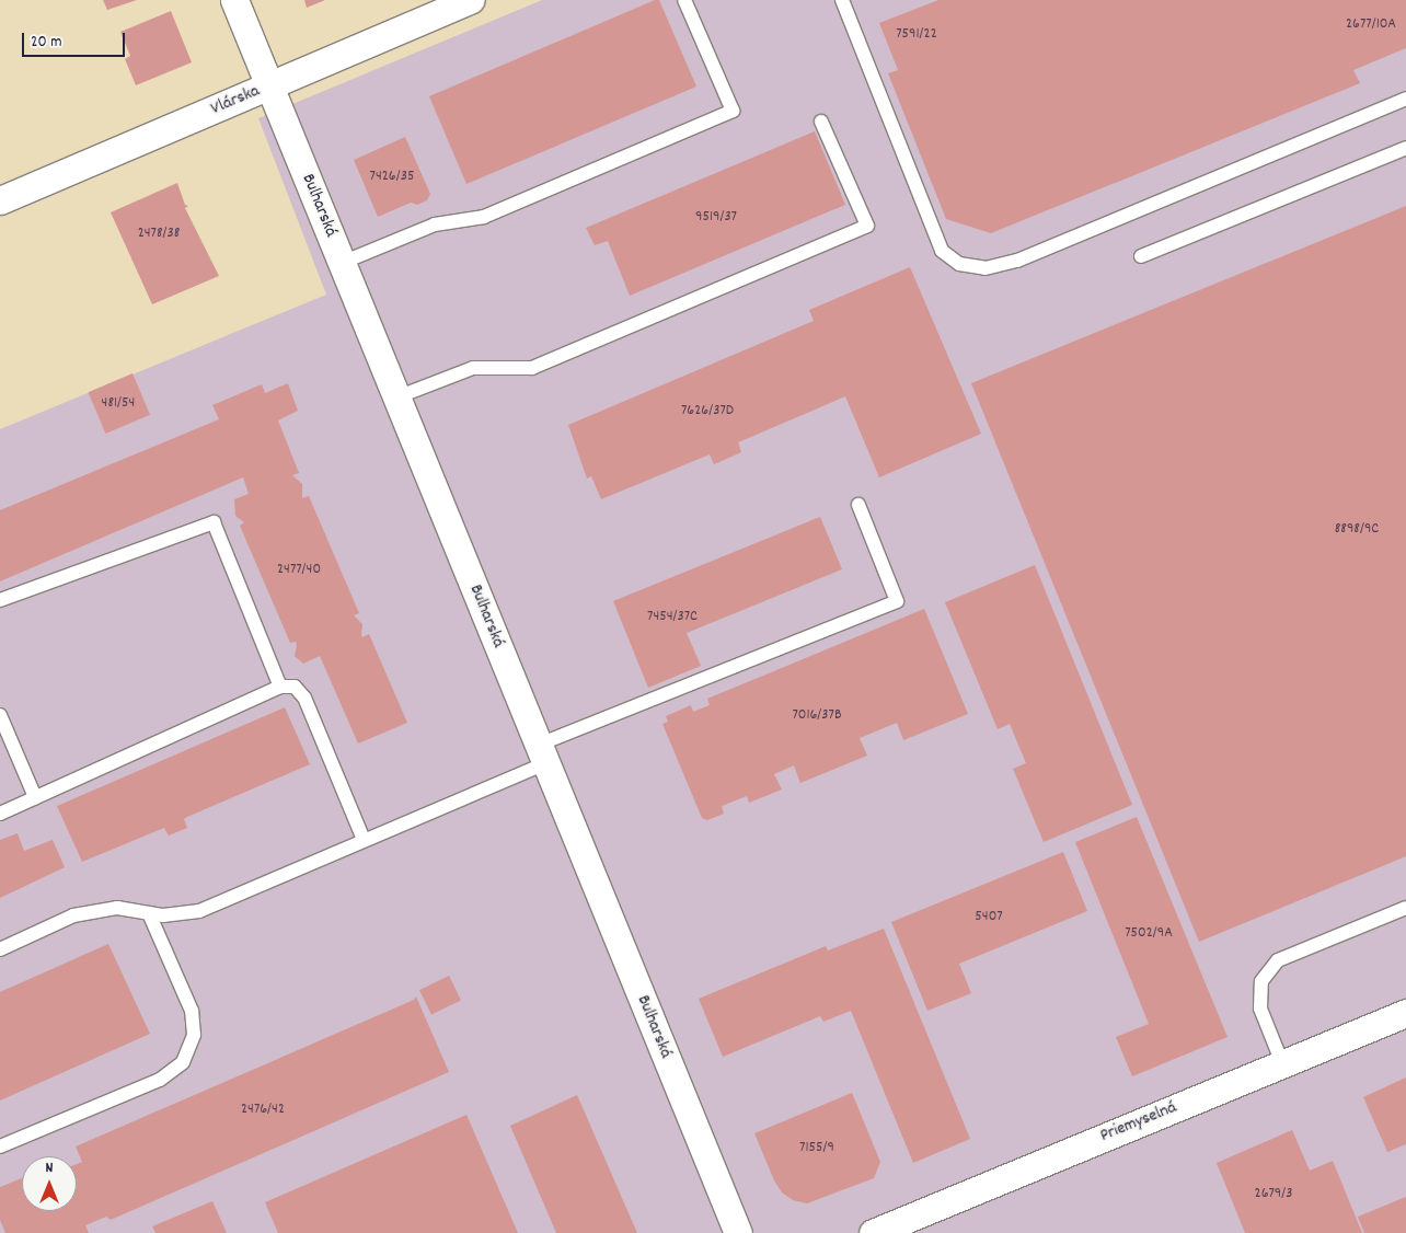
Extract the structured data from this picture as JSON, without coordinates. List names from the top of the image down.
{
  "streets": {
    "street": ["Vlárska", "Bulharská", "Priemyselná"]
  },
  "crossings": [
    ["Vlárska", "Bulharská"]
  ],
  "house_numbers": [
    "2677/10A",
    "7591/22",
    "7426/35",
    "9519/37",
    "2478/38",
    "481/54",
    "7626/37D",
    "8898/9C",
    "2477/40",
    "7454/37C",
    "7016/37B",
    "5407",
    "7502/9A",
    "2476/42",
    "7155/9",
    "2679/3"
  ],
  "scale_bar": "20 m",
  "north": "top"
}
